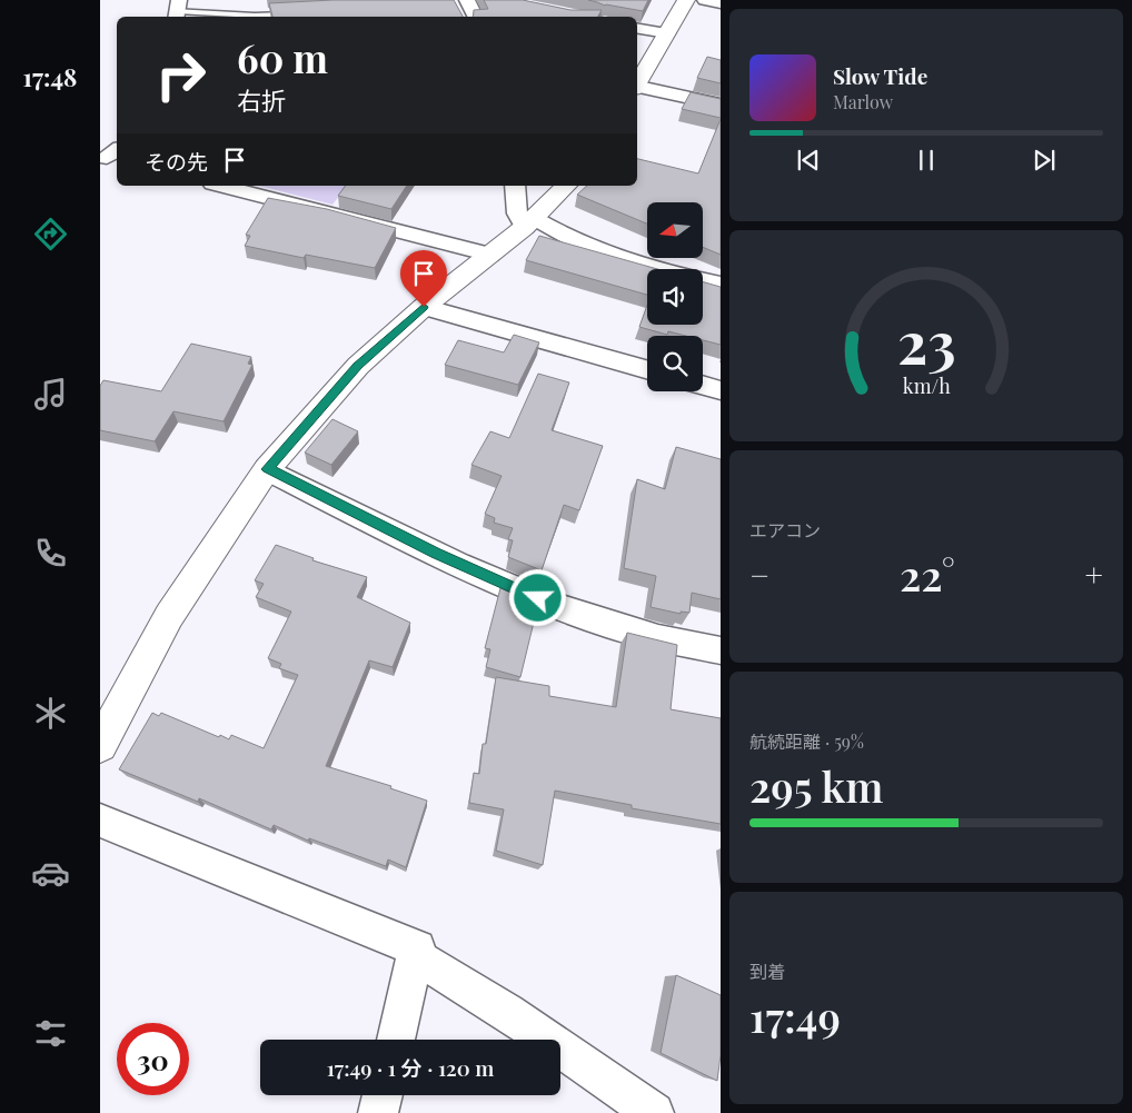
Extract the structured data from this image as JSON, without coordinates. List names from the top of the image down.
{
  "north": "left",
  "page": {
    "tabs": "17:48",
    "turn": ["60 m", "右折"],
    "song": ["Slow Tide", "Marlow"],
    "then": "その先",
    "tile": [
      "エアコン",
      ["航続距離 · 59%", "295 km"],
      ["到着", "17:49"]
    ],
    "heat": ["−", "22°", "+"],
    "limit": "30",
    "trip": "17:49 · 1 分 · 120 m",
    "gauge": ["23", "km/h"]
  }
}
